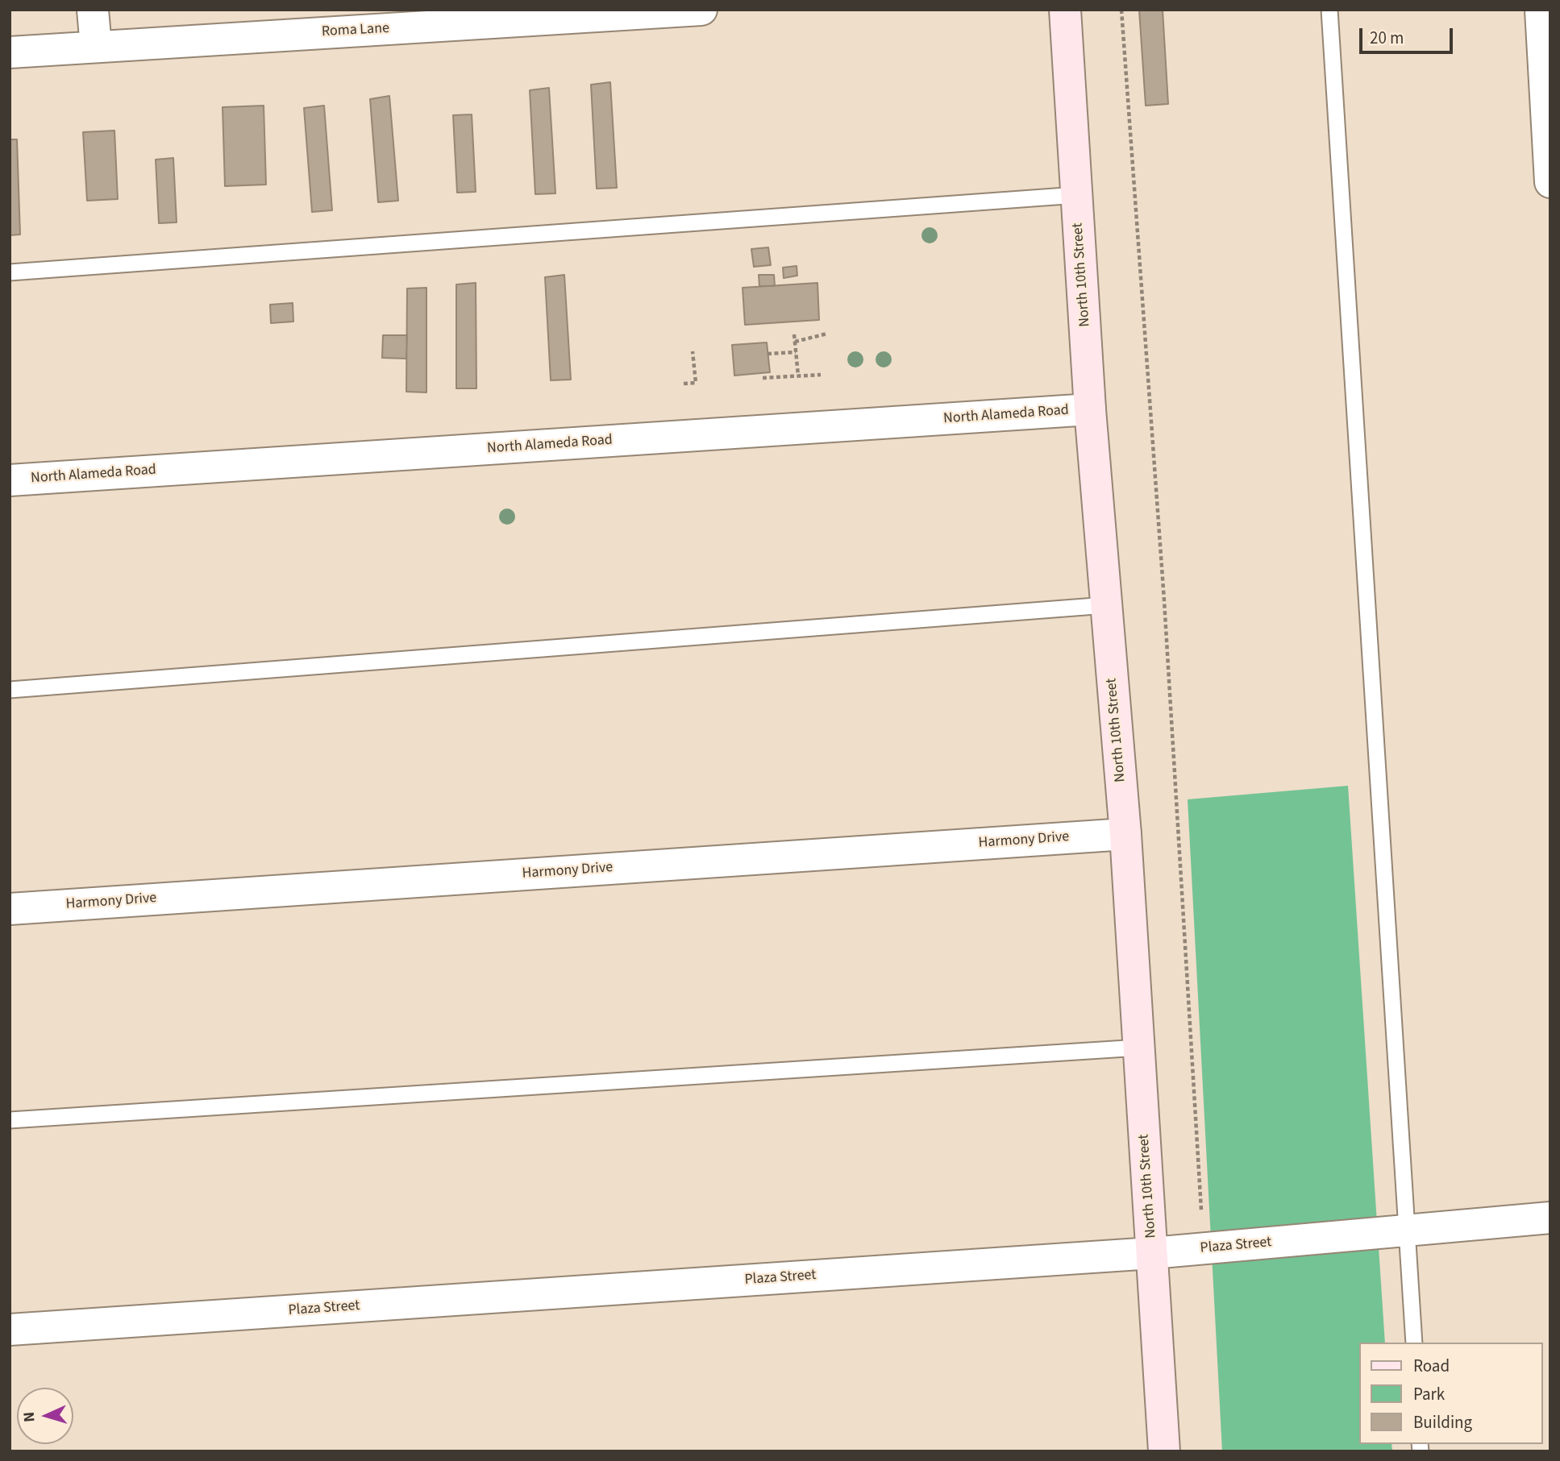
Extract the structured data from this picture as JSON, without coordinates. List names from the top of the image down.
{
  "streets": {
    "street": [
      "Roma Lane",
      "North 10th Street",
      "North Alameda Road",
      "Harmony Drive",
      "Plaza Street"
    ]
  },
  "crossings": [
    ["North 10th Street", "North Alameda Road"],
    ["North 10th Street", "Harmony Drive"],
    ["North 10th Street", "Plaza Street"]
  ],
  "legend": ["Road", "Park", "Building"],
  "scale_bar": "20 m",
  "north": "left"
}
